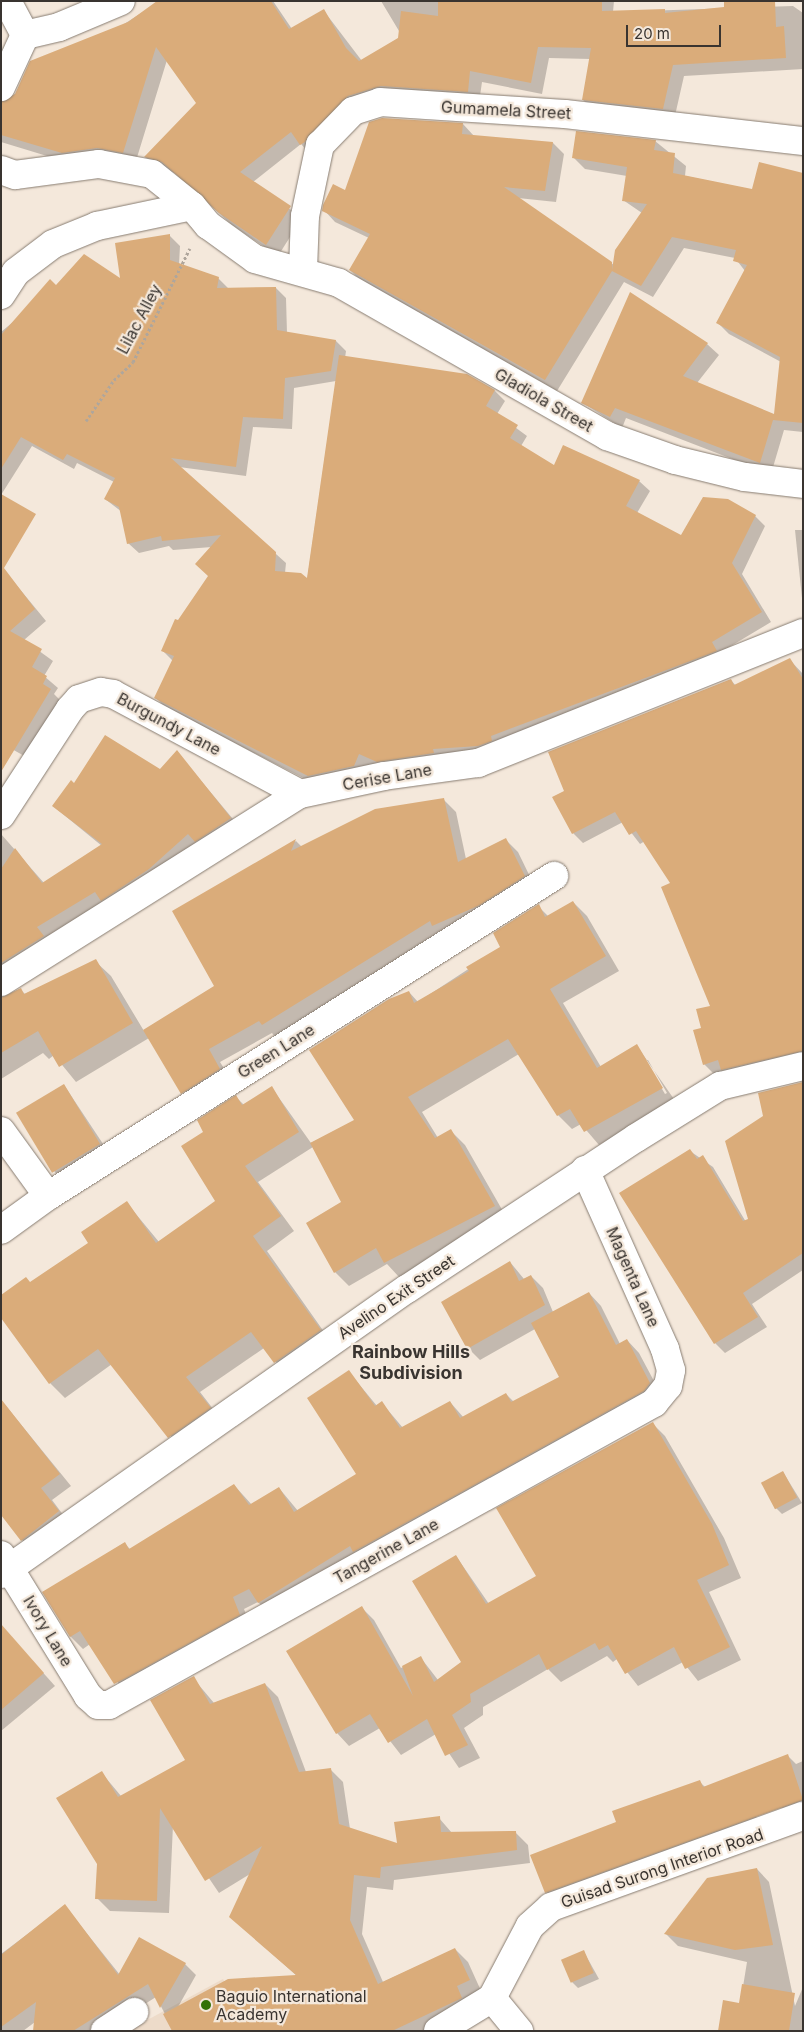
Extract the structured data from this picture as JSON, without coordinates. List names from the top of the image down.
{
  "streets": {
    "street": [
      "Gumamela Street",
      "Gladiola Street",
      "Burgundy Lane",
      "Cerise Lane",
      "Green Lane",
      "Magenta Lane",
      "Avelino Exit Street",
      "Tangerine Lane",
      "Ivory Lane",
      "Guisad Surong Interior Road"
    ],
    "path": ["Lilac Alley"]
  },
  "crossings": [
    ["Gumamela Street", "Gladiola Street"],
    ["Lilac Alley", "Gladiola Street"],
    ["Burgundy Lane", "Cerise Lane"],
    ["Magenta Lane", "Avelino Exit Street"],
    ["Magenta Lane", "Tangerine Lane"],
    ["Avelino Exit Street", "Ivory Lane"],
    ["Tangerine Lane", "Ivory Lane"]
  ],
  "districts": ["Rainbow Hills Subdivision"],
  "places": ["Baguio International Academy"],
  "scale_bar": "20 m"
}
